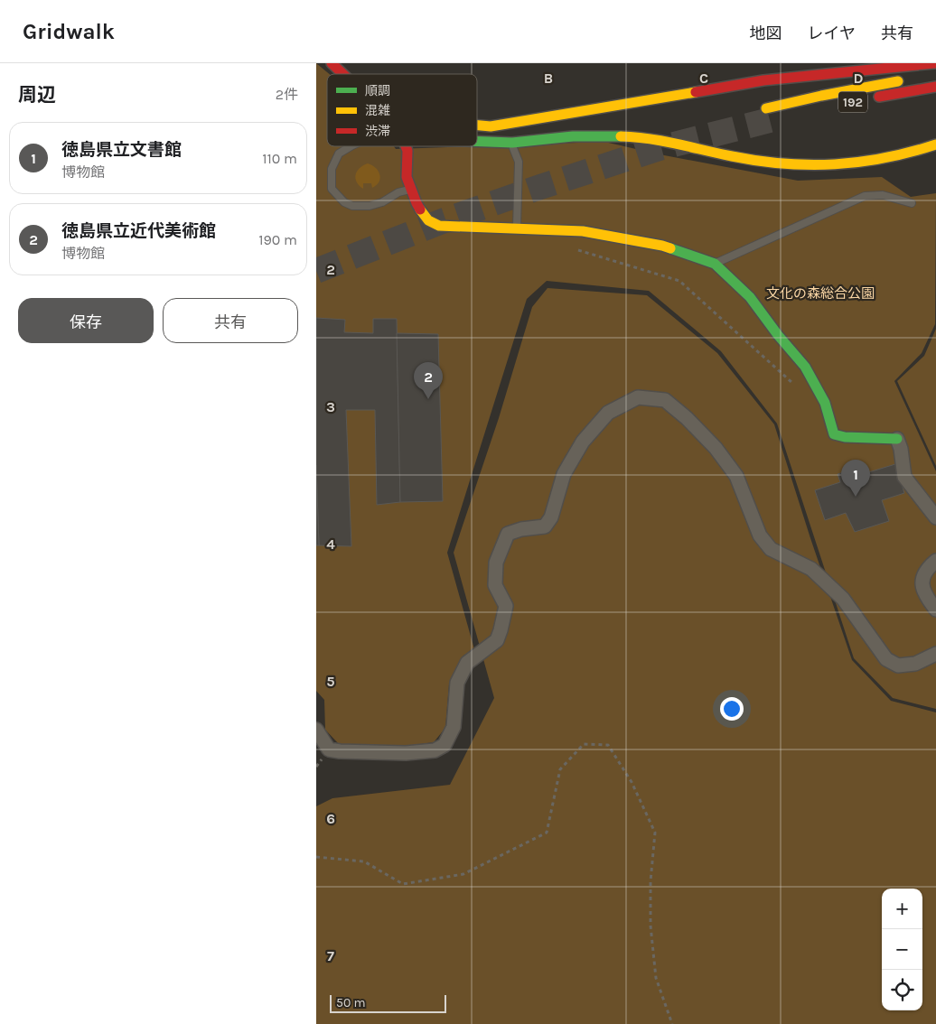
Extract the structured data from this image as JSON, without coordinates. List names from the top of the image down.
{
  "streets": {
    "main road": ["192"]
  },
  "parks": ["文化の森総合公園"],
  "legend": ["順調", "混雑", "渋滞"],
  "scale_bar": "50 m",
  "page": {
    "header": "Gridwalk",
    "nav": ["地図", "レイヤ", "共有"],
    "heading": ["周辺", "2件"],
    "list": [
      {
        "mark": "1",
        "name": "徳島県立文書館",
        "note": "博物館",
        "value": "110 m"
      },
      {
        "mark": "2",
        "name": "徳島県立近代美術館",
        "note": "博物館",
        "value": "190 m"
      }
    ],
    "buttons": ["保存", "共有"],
    "pins": ["2", "1"],
    "map_buttons": ["+", "−"],
    "scale": "50 m"
  },
  "grid": {
    "columns": ["B", "C", "D"],
    "rows": [
      "2",
      "3",
      "4",
      "5",
      "6",
      "7"
    ]
  }
}
